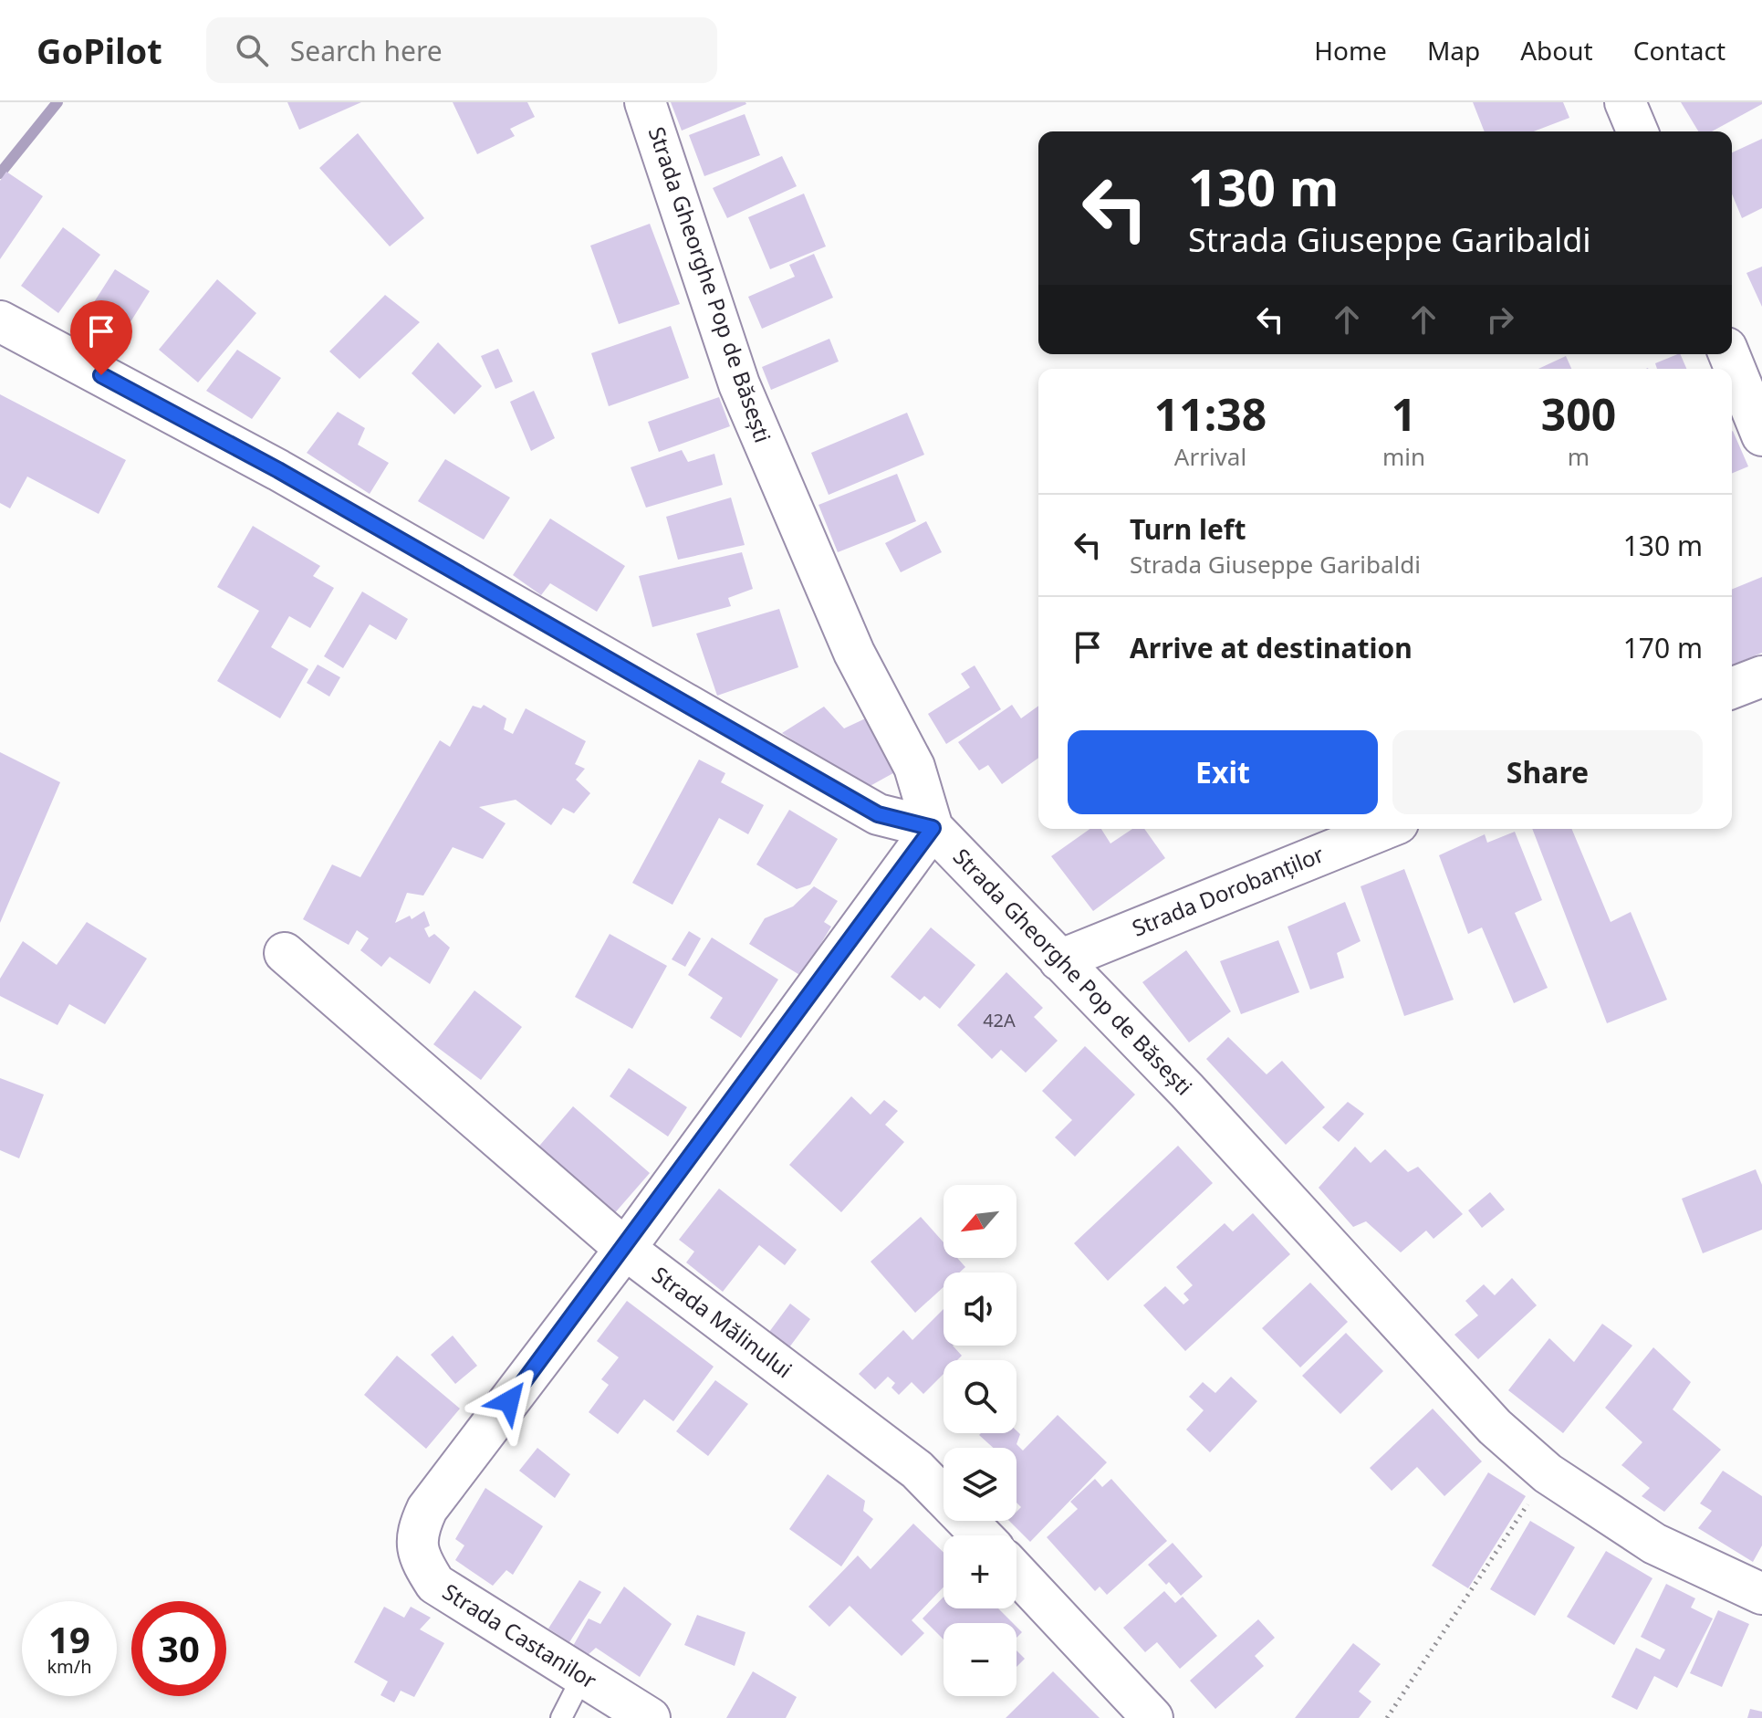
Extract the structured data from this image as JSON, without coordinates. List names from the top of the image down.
{
  "streets": {
    "street": [
      "Strada Gheorghe Pop de Băsești",
      "Strada Dorobanților",
      "Strada Mălinului",
      "Strada Castanilor"
    ]
  },
  "crossings": [
    ["Strada Gheorghe Pop de Băsești", "Strada Dorobanților"],
    ["Strada Gheorghe Pop de Băsești", "Strada Castanilor"],
    ["Strada Mălinului", "Strada Castanilor"]
  ],
  "house_numbers": ["42A"],
  "north": "bottom left",
  "page": {
    "header": "GoPilot",
    "search": "Search here",
    "nav": [
      "Home",
      "Map",
      "About",
      "Contact"
    ],
    "turn": ["130 m", "Strada Giuseppe Garibaldi"],
    "eta": [
      "11:38",
      "Arrival",
      "1",
      "min",
      "300",
      "m"
    ],
    "list": [
      {
        "name": "Turn left",
        "note": "Strada Giuseppe Garibaldi",
        "value": "130 m"
      },
      {
        "name": "Arrive at destination",
        "value": "170 m"
      }
    ],
    "buttons": ["Exit", "Share"],
    "map_buttons": ["+", "−"],
    "speed": "19 km/h",
    "limit": "30"
  }
}
